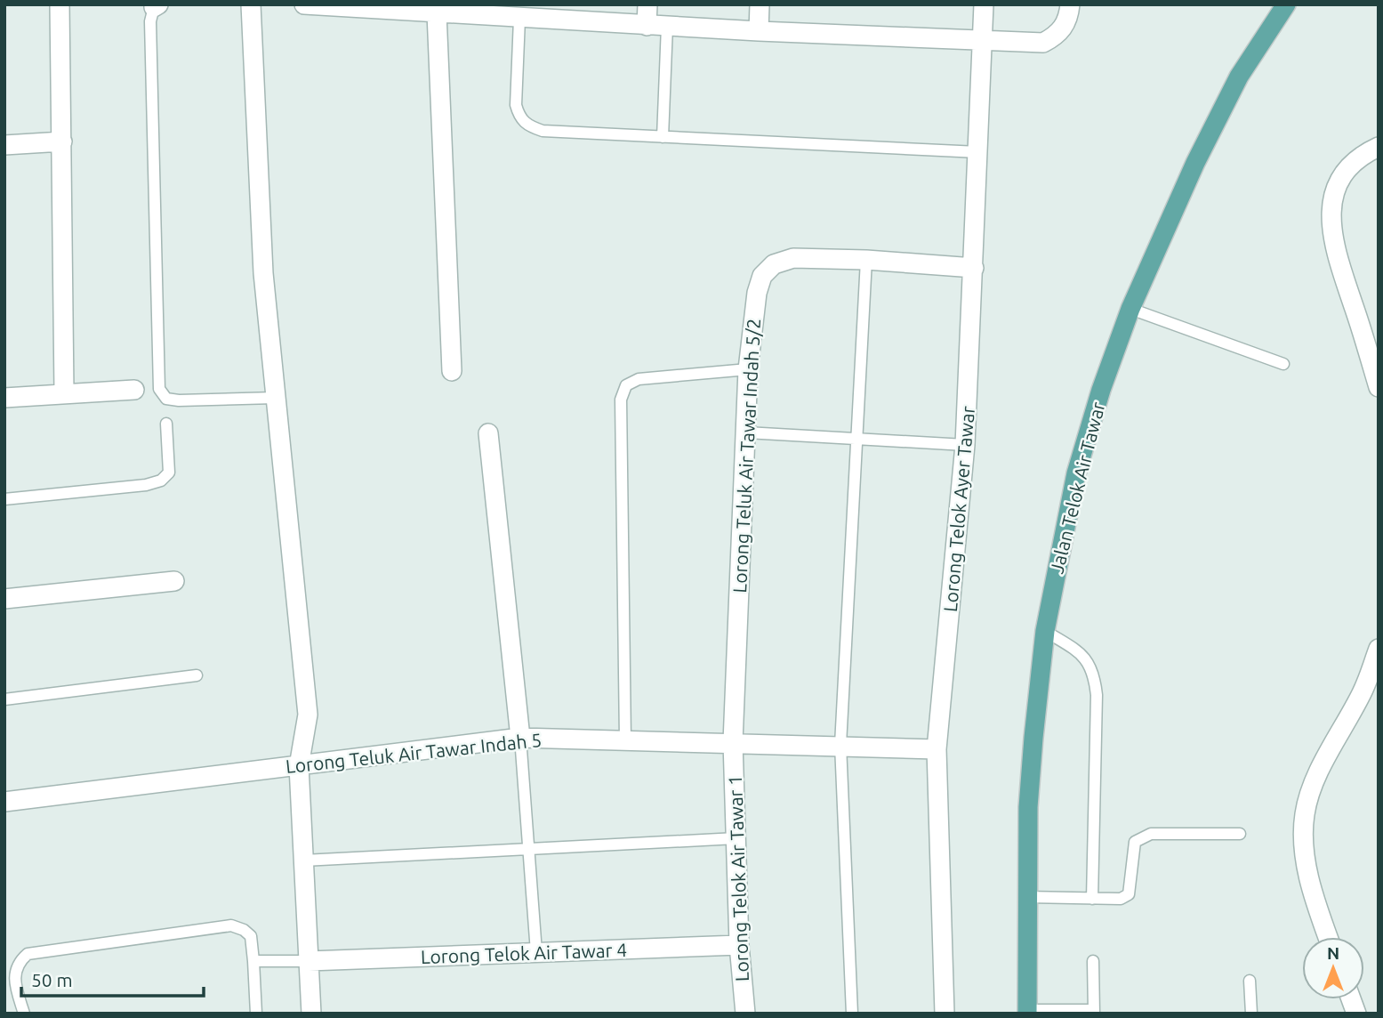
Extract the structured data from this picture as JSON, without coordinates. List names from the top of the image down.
{
  "streets": {
    "main road": ["Jalan Telok Air Tawar"],
    "street": [
      "Lorong Teluk Air Tawar Indah 5/2",
      "Lorong Telok Ayer Tawar",
      "Lorong Teluk Air Tawar Indah 5",
      "Lorong Telok Air Tawar 1",
      "Lorong Telok Air Tawar 4"
    ]
  },
  "crossings": [
    ["Lorong Teluk Air Tawar Indah 5/2", "Lorong Telok Ayer Tawar"],
    ["Lorong Teluk Air Tawar Indah 5/2", "Lorong Teluk Air Tawar Indah 5"],
    ["Lorong Teluk Air Tawar Indah 5/2", "Lorong Telok Air Tawar 1"],
    ["Lorong Telok Ayer Tawar", "Lorong Teluk Air Tawar Indah 5"],
    ["Lorong Teluk Air Tawar Indah 5", "Lorong Telok Air Tawar 1"],
    ["Lorong Telok Air Tawar 1", "Lorong Telok Air Tawar 4"]
  ],
  "scale_bar": "50 m",
  "north": "top"
}
